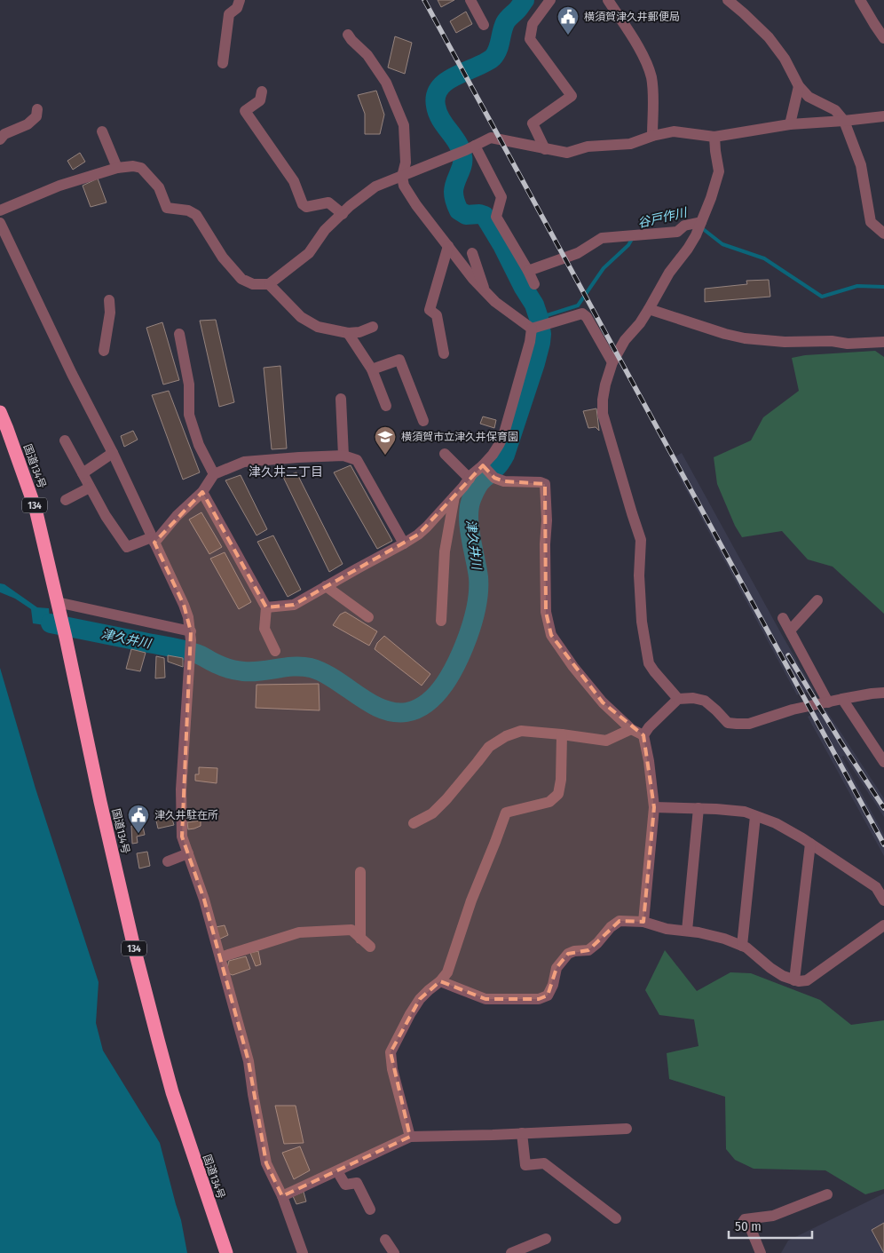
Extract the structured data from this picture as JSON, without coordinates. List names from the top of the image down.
{
  "streets": {
    "highway": ["国道134号", "134"]
  },
  "districts": ["津久井二丁目"],
  "water": ["谷戸作川", "津久井川"],
  "places": {
    "public building": ["横須賀津久井郵便局", "津久井駐在所"],
    "school or university": ["横須賀市立津久井保育園"]
  },
  "scale_bar": "50 m"
}
